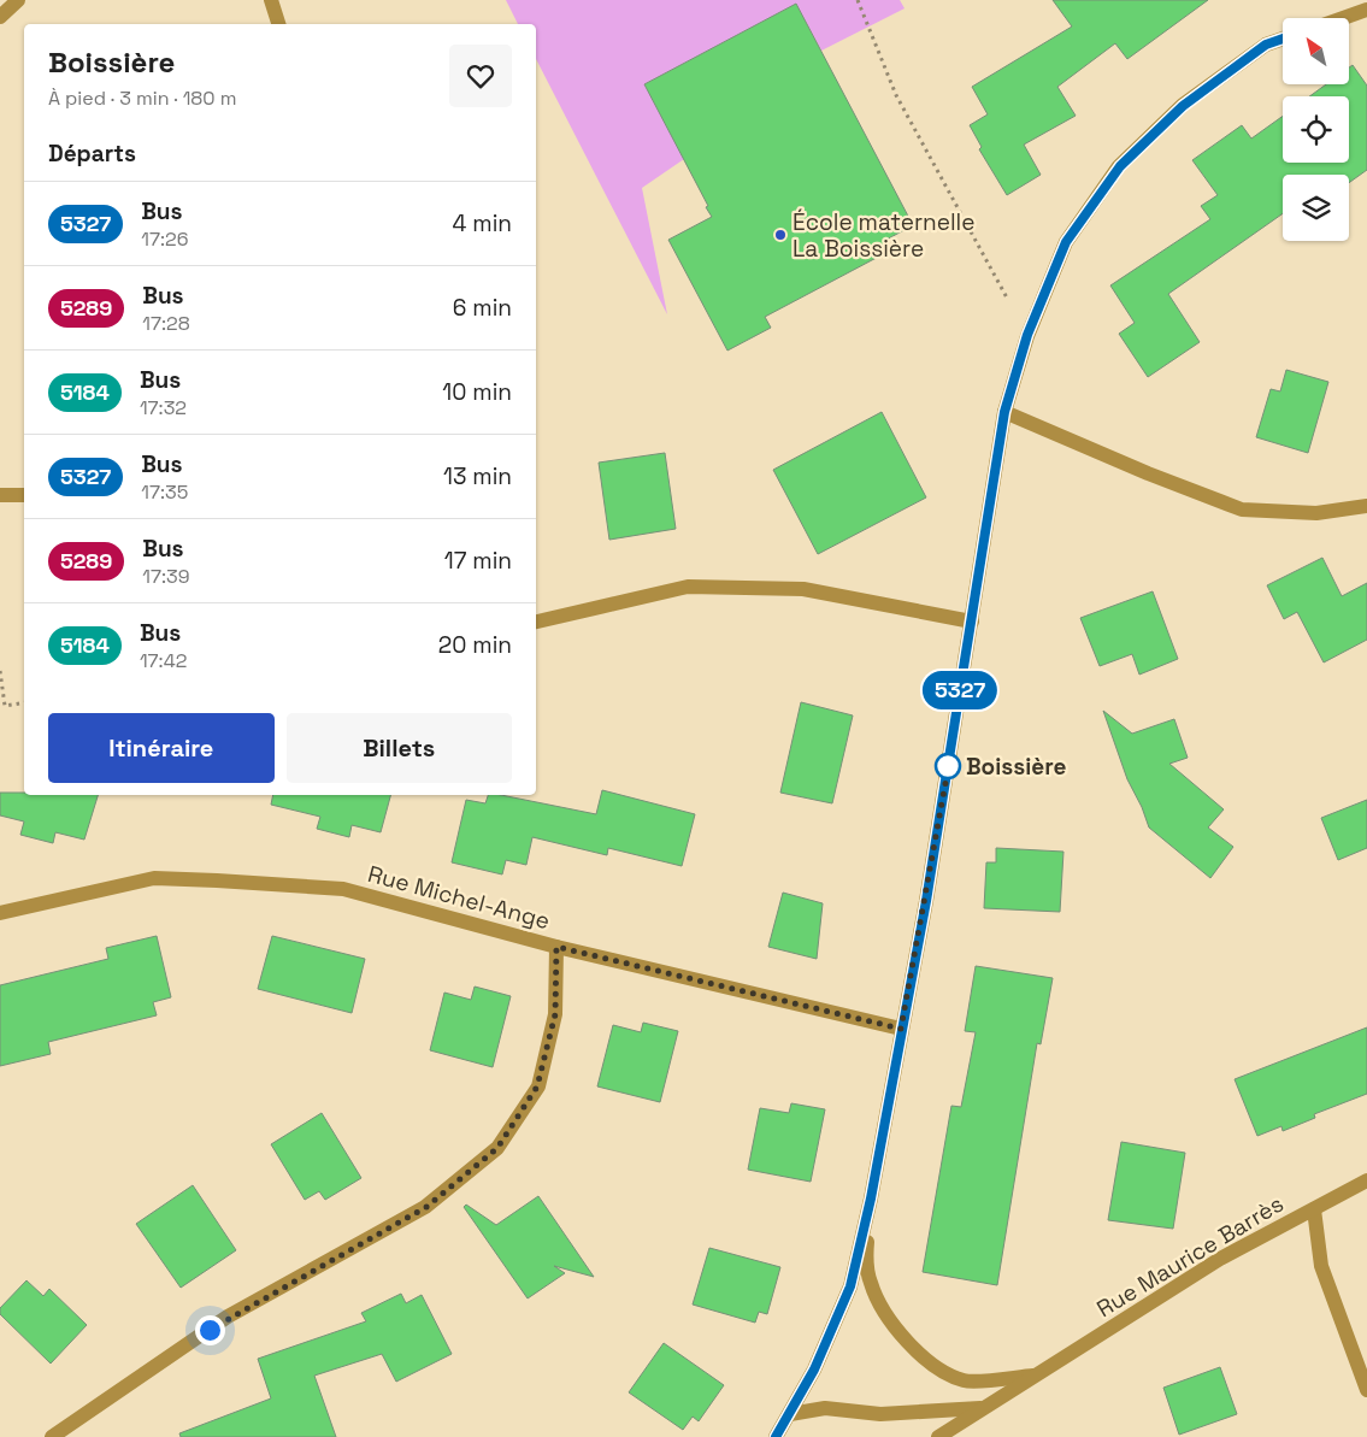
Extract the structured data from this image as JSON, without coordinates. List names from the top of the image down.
{
  "streets": {
    "street": ["Rue Michel-Ange", "Rue Maurice Barrès"]
  },
  "places": ["École maternelle La Boissière", "Boissière"],
  "lines": ["bus line 5327"],
  "north": "top left",
  "page": {
    "on_map": "5327",
    "heading": [
      ["Boissière", "À pied · 3 min · 180 m"],
      "Départs"
    ],
    "list": [
      {
        "mark": "5327",
        "name": "Bus",
        "note": "17:26",
        "value": "4 min"
      },
      {
        "mark": "5289",
        "name": "Bus",
        "note": "17:28",
        "value": "6 min"
      },
      {
        "mark": "5184",
        "name": "Bus",
        "note": "17:32",
        "value": "10 min"
      },
      {
        "mark": "5327",
        "name": "Bus",
        "note": "17:35",
        "value": "13 min"
      },
      {
        "mark": "5289",
        "name": "Bus",
        "note": "17:39",
        "value": "17 min"
      },
      {
        "mark": "5184",
        "name": "Bus",
        "note": "17:42",
        "value": "20 min"
      }
    ],
    "buttons": ["Itinéraire", "Billets"]
  }
}
